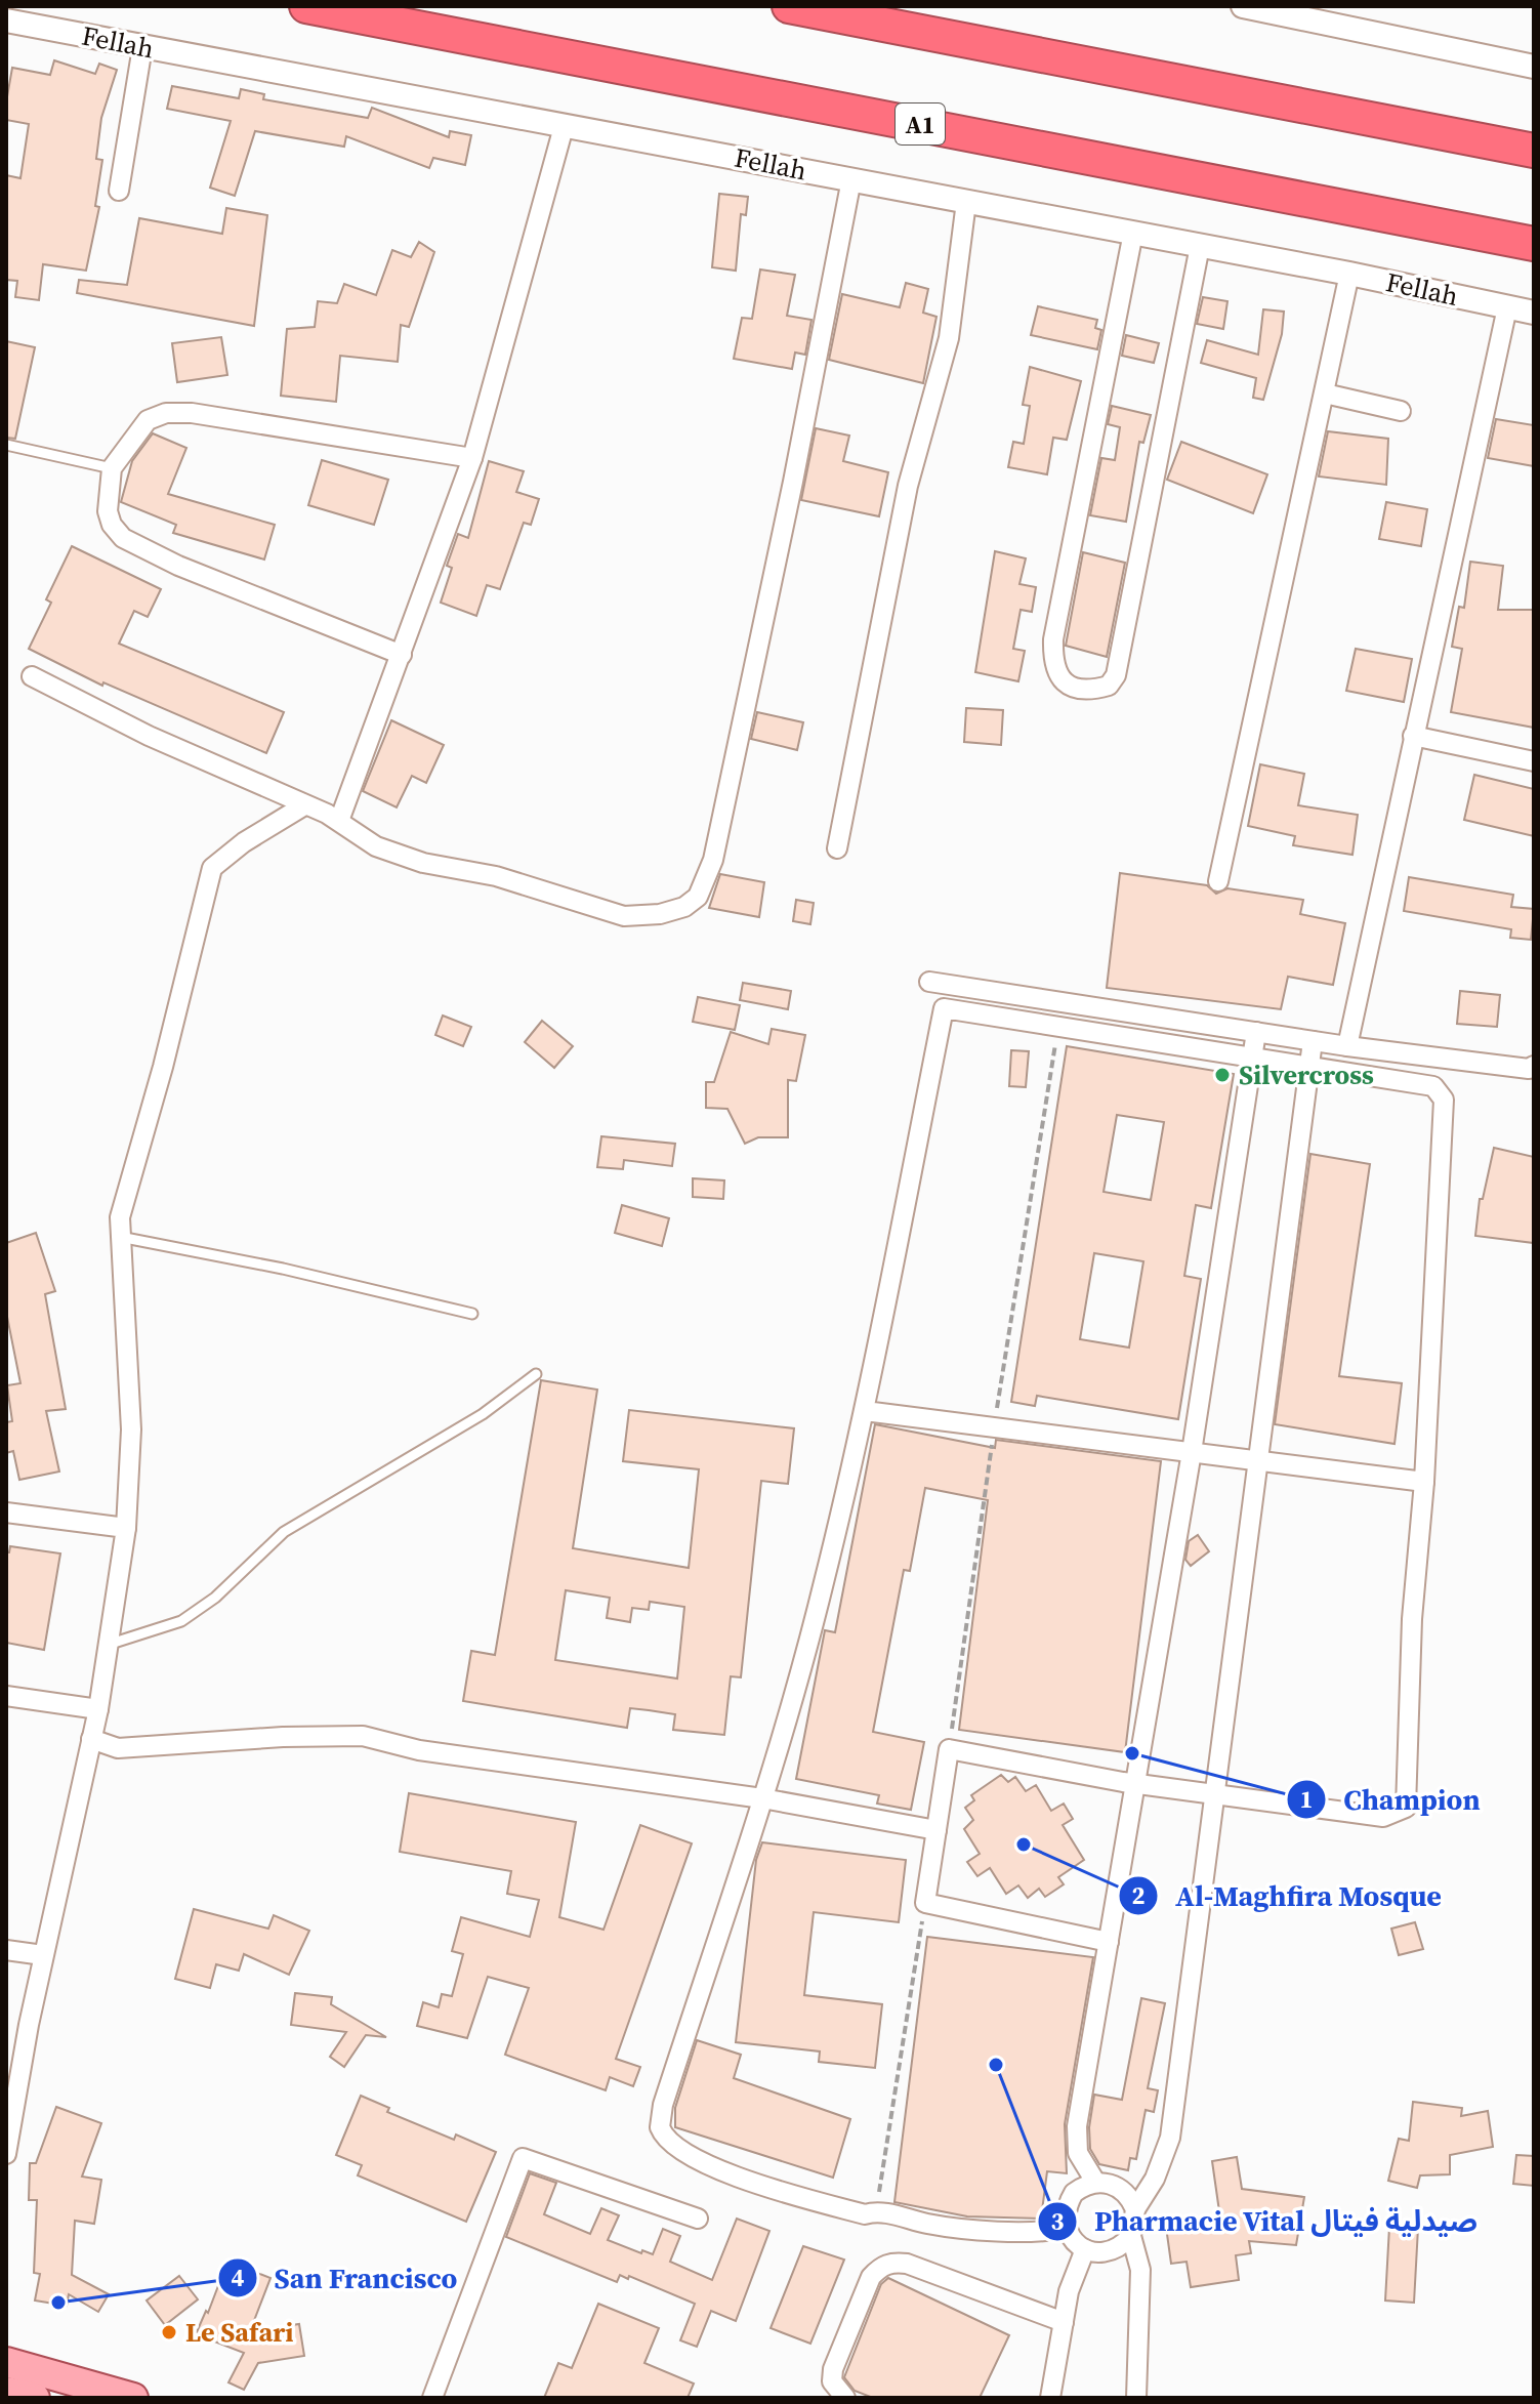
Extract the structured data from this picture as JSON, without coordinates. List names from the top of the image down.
{
  "streets": {
    "highway": ["A1"],
    "street": ["Fellah"]
  },
  "places": [
    "Silvercross",
    "Champion",
    "Al-Maghfira Mosque",
    "Pharmacie Vital صيدلية فيتال",
    "San Francisco",
    "Le Safari"
  ]
}
